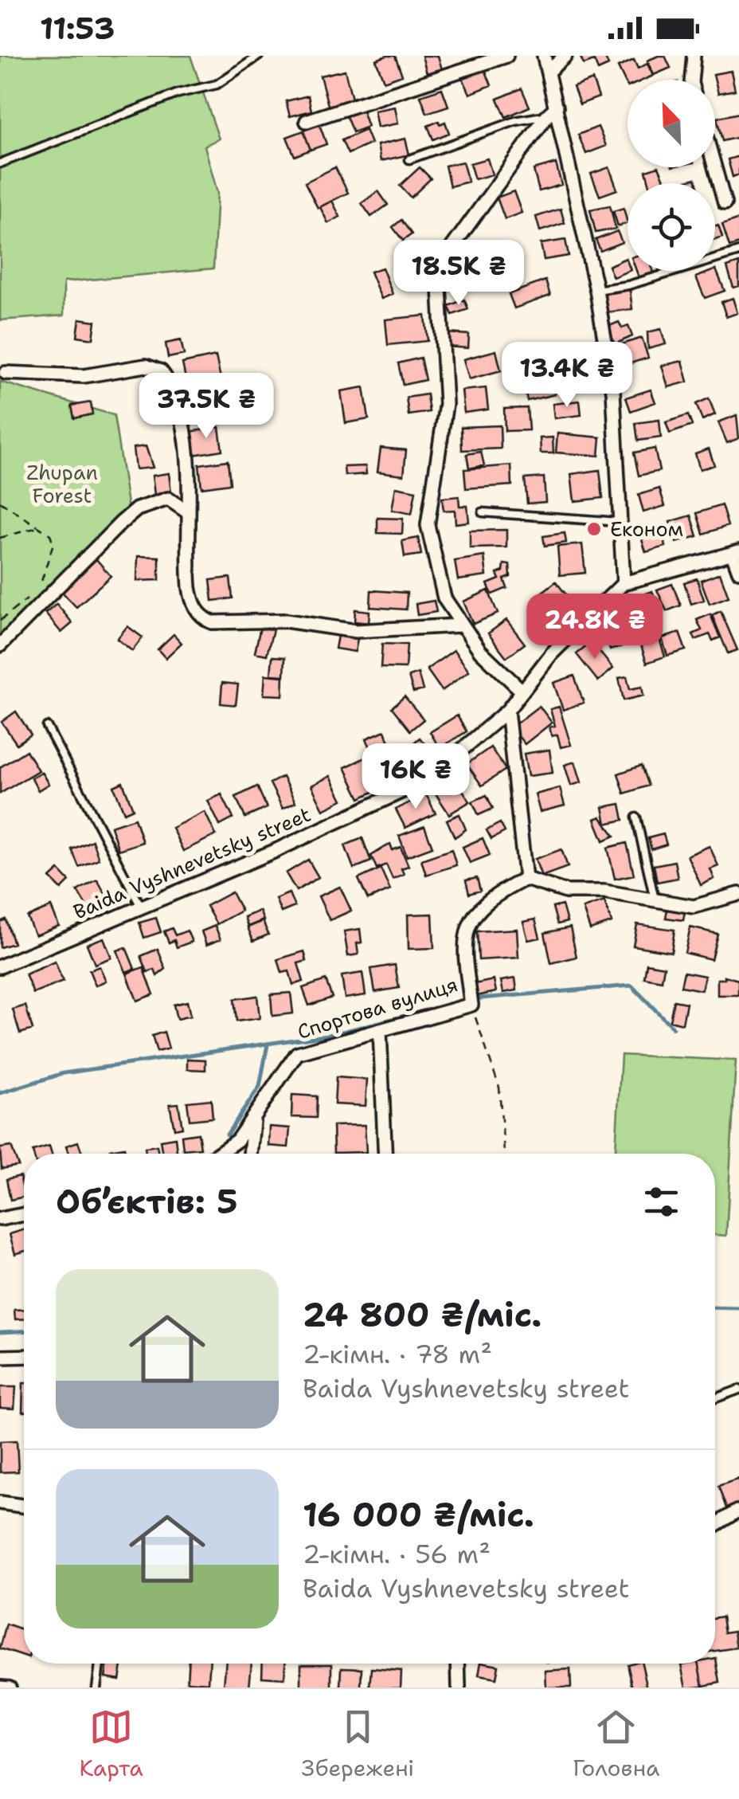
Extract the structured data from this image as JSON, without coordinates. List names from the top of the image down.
{
  "streets": {
    "street": ["Baida Vyshnevetsky street", "Спортова вулиця"]
  },
  "parks": ["Zhupan Forest"],
  "places": ["Економ"],
  "north": "top left",
  "page": {
    "status": "11:53",
    "price": [
      "18.5K ₴",
      "13.4K ₴",
      "37.5K ₴",
      "24.8K ₴",
      "16K ₴"
    ],
    "heading": "Об’єктів: 5",
    "list": [
      {
        "name": "24 800 ₴/міс.",
        "note": "2-кімн. · 78 m² · Baida Vyshnevetsky street"
      },
      {
        "name": "16 000 ₴/міс.",
        "note": "2-кімн. · 56 m² · Baida Vyshnevetsky street"
      }
    ],
    "tabs": ["Карта", "Збережені", "Головна"]
  }
}
